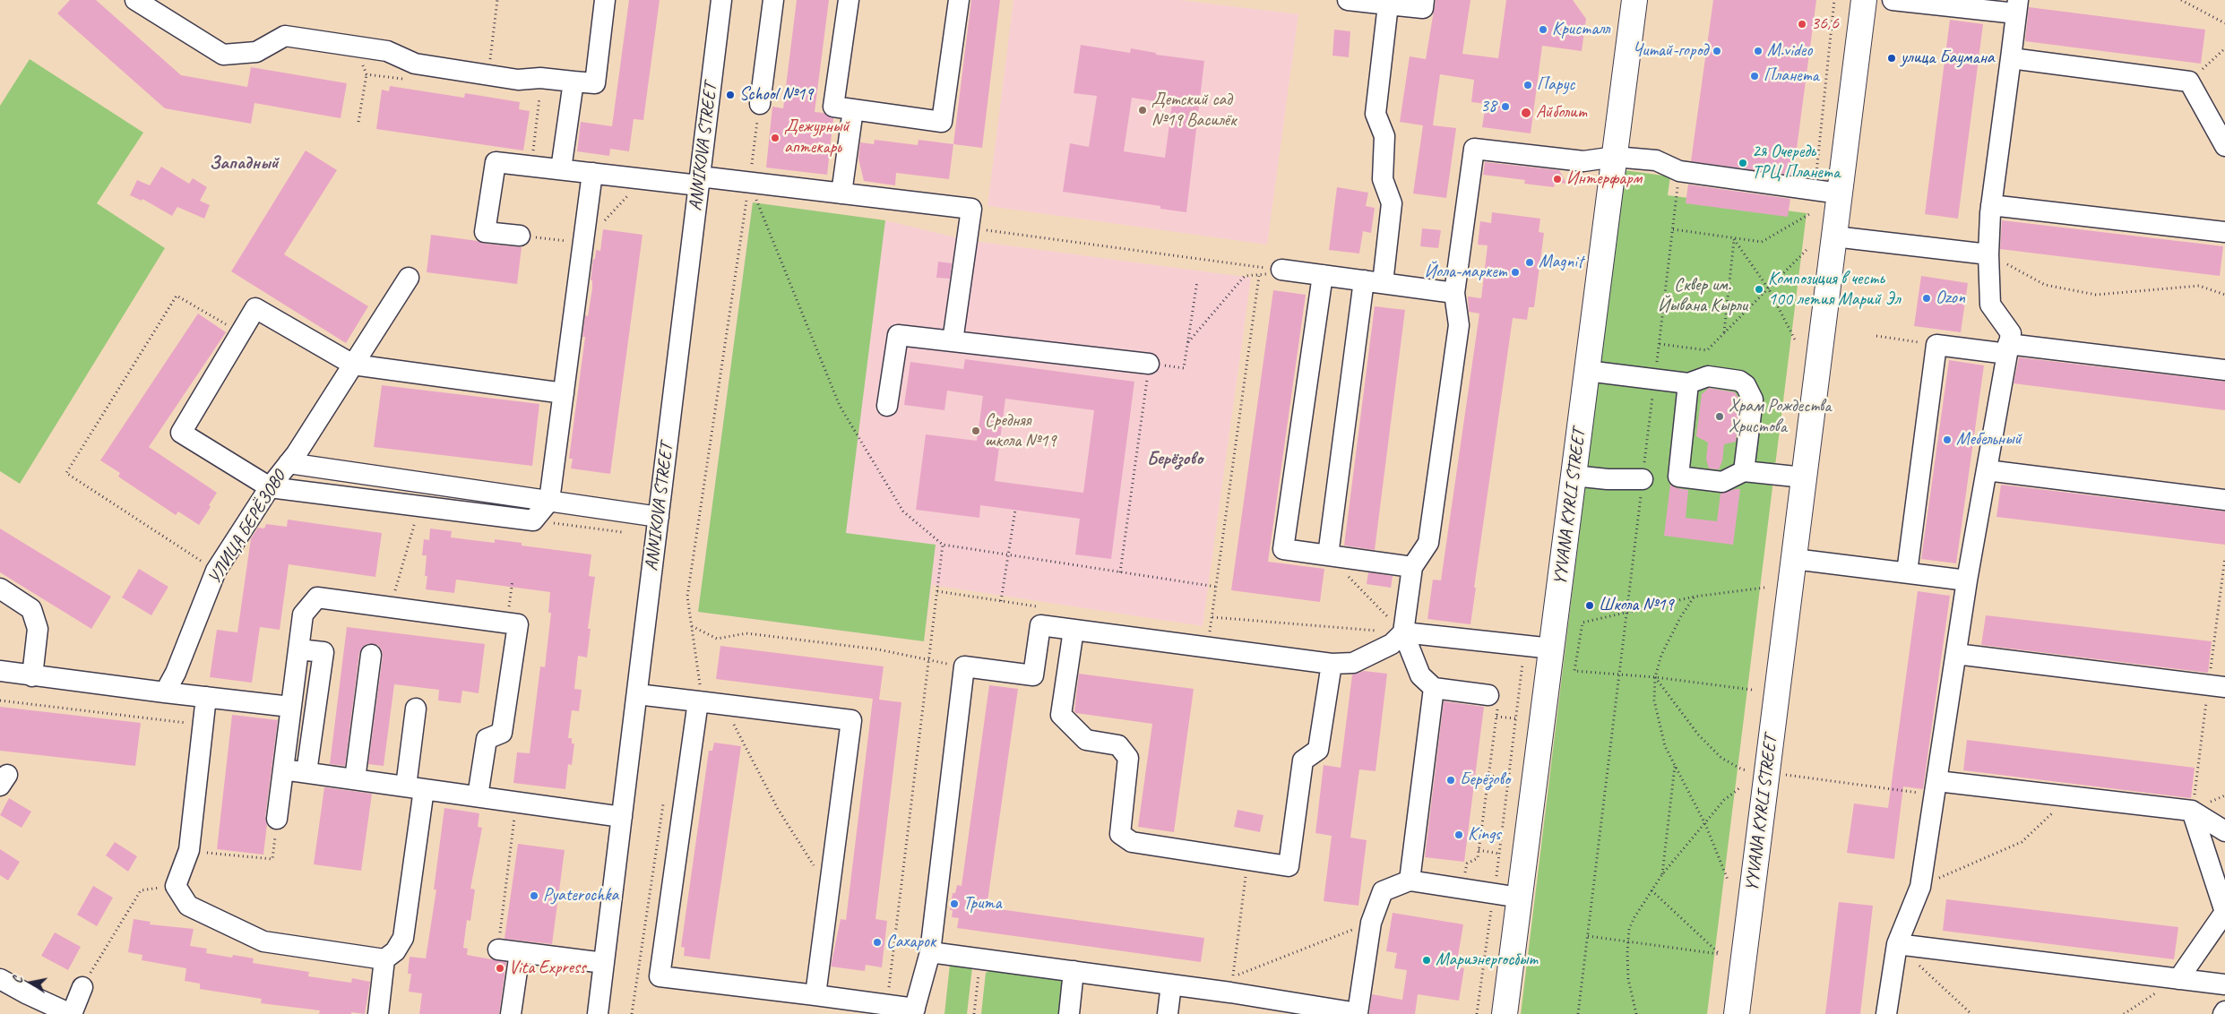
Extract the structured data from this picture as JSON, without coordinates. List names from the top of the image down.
{
  "streets": {
    "main road": ["YYVANA KYRLI STREET"],
    "street": ["ANNIKOVA STREET", "УЛИЦА БЕРЁЗОВО"]
  },
  "districts": ["Западный", "Берёзово"],
  "parks": ["Сквер им. Йывана Кырли"],
  "places": [
    "36,6",
    "Кристалл",
    "Читай-город",
    "M.video",
    "улица Баумана",
    "Планета",
    "Парус",
    "School №19",
    "38",
    "Детский сад №19 Василёк",
    "Айболит",
    "Дежурный аптекарь",
    "2я Очередь ТРЦ Планета",
    "Интерфарм",
    "Magnit",
    "Йола-маркет",
    "Композиция в честь 100 летия Марий Эл",
    "Ozon",
    "Храм Рождества Христова",
    "Средняя школа №19",
    "Мебельный",
    "Школа №19",
    "Берёзово",
    "Kings",
    "Pyaterochka",
    "Трита",
    "Сахарок",
    "Мариэнергосбыт",
    "Vita Express"
  ],
  "north": "left"
}
